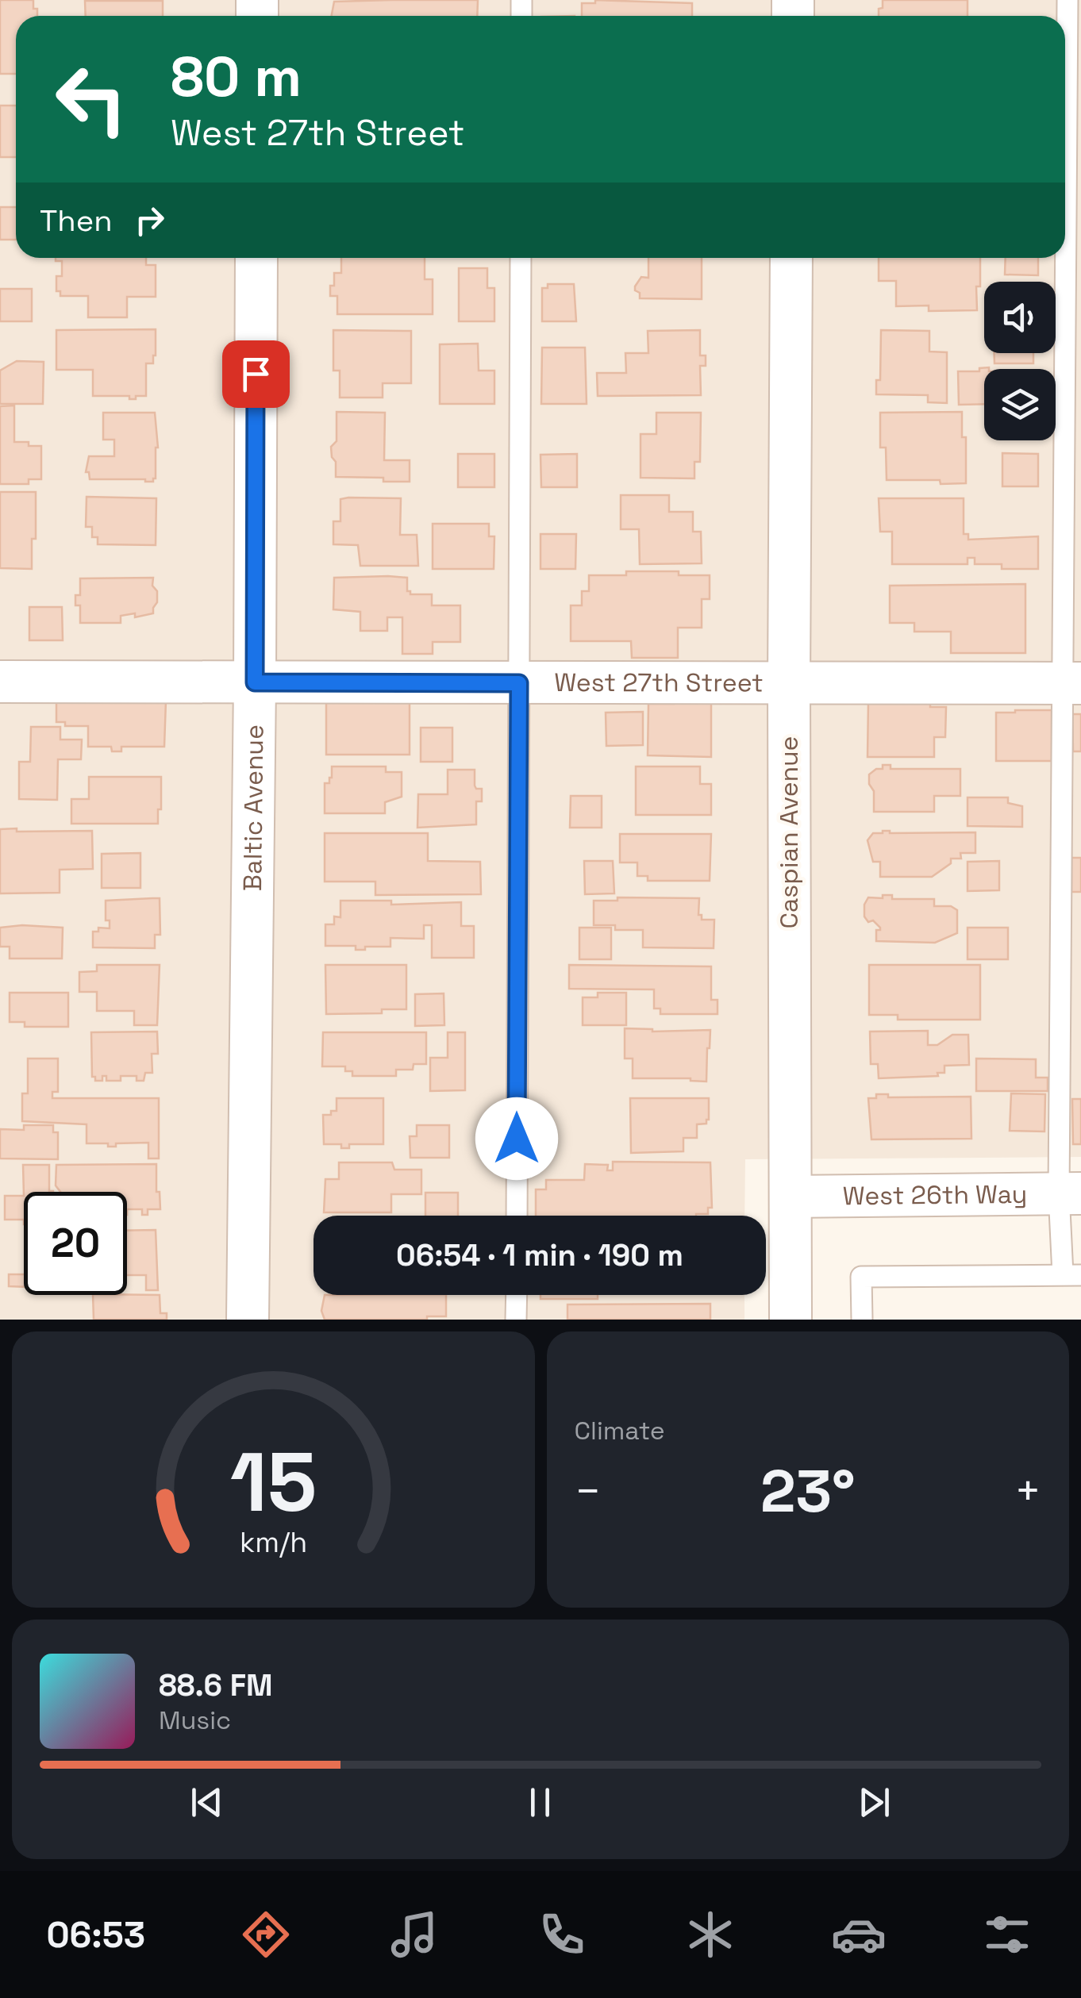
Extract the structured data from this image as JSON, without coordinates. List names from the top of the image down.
{
  "streets": {
    "street": [
      "West 27th Street",
      "Baltic Avenue",
      "Caspian Avenue",
      "West 26th Way"
    ]
  },
  "crossings": [
    ["West 27th Street", "Baltic Avenue"],
    ["West 27th Street", "Caspian Avenue"],
    ["Caspian Avenue", "West 26th Way"]
  ],
  "page": {
    "turn": ["80 m", "West 27th Street"],
    "then": "Then",
    "limit": "20",
    "trip": "06:54 · 1 min · 190 m",
    "tile": "Climate",
    "heat": ["−", "23°", "+"],
    "song": ["88.6 FM", "Music"],
    "tabs": "06:53",
    "gauge": ["15", "km/h"]
  }
}
